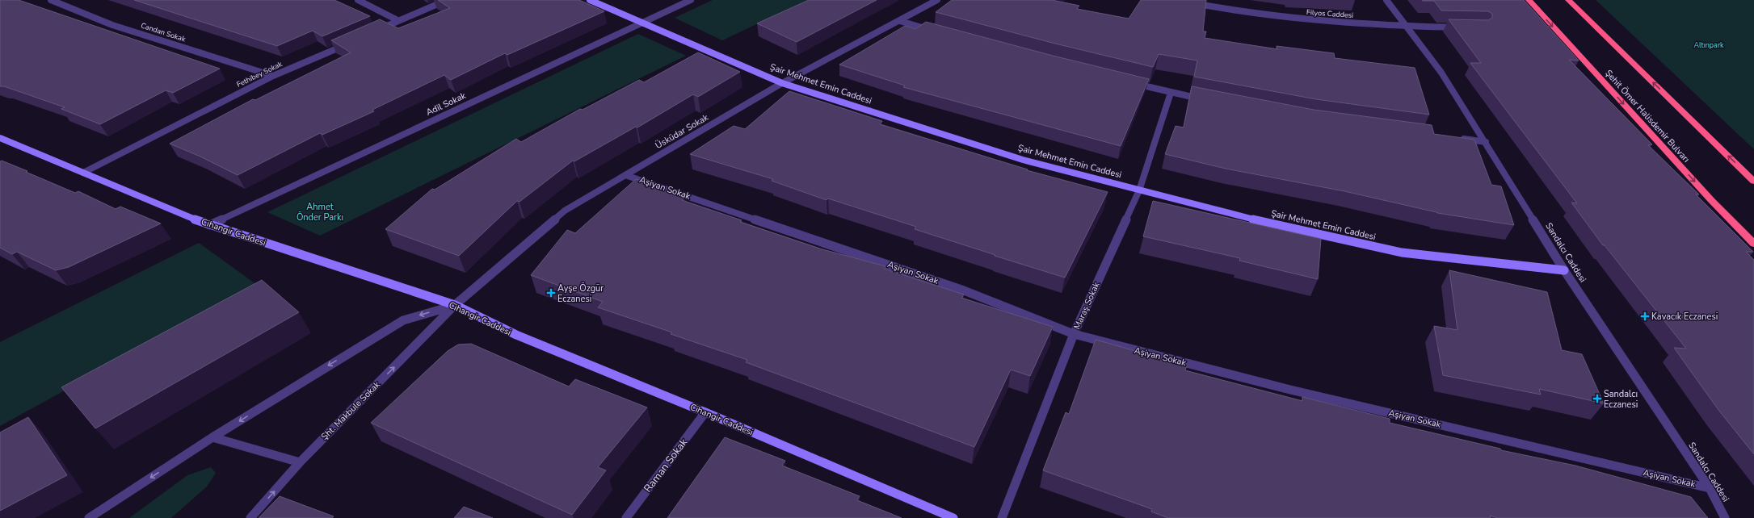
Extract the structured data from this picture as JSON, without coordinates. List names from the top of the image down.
{
  "streets": {
    "highway": ["Şehit Ömer Halisdemir Bulvarı"],
    "street": [
      "Filyos Caddesi",
      "Candan Sokak",
      "Fethibey Sokak",
      "Şair Mehmet Emin Caddesi",
      "Adil Sokak",
      "Üsküdar Sokak",
      "Aşiyan Sokak",
      "Cihangir Caddesi",
      "Sandalcı Caddesi",
      "Maraş Sokak",
      "Şht. Makbule Sokak",
      "Raman Sokak"
    ]
  },
  "crossings": [
    ["Filyos Caddesi", "Sandalcı Caddesi"],
    ["Candan Sokak", "Fethibey Sokak"],
    ["Fethibey Sokak", "Cihangir Caddesi"],
    ["Şair Mehmet Emin Caddesi", "Adil Sokak"],
    ["Şair Mehmet Emin Caddesi", "Üsküdar Sokak"],
    ["Şair Mehmet Emin Caddesi", "Sandalcı Caddesi"],
    ["Şair Mehmet Emin Caddesi", "Maraş Sokak"],
    ["Adil Sokak", "Cihangir Caddesi"],
    ["Üsküdar Sokak", "Aşiyan Sokak"],
    ["Üsküdar Sokak", "Cihangir Caddesi"],
    ["Üsküdar Sokak", "Şht. Makbule Sokak"],
    ["Aşiyan Sokak", "Sandalcı Caddesi"],
    ["Aşiyan Sokak", "Maraş Sokak"],
    ["Cihangir Caddesi", "Şht. Makbule Sokak"],
    ["Cihangir Caddesi", "Raman Sokak"]
  ],
  "parks": ["Altınpark", "Ahmet Önder Parkı"],
  "places": {
    "health": ["Ayşe Özgür Eczanesi", "Kavacık Eczanesi", "Sandalcı Eczanesi"]
  }
}
